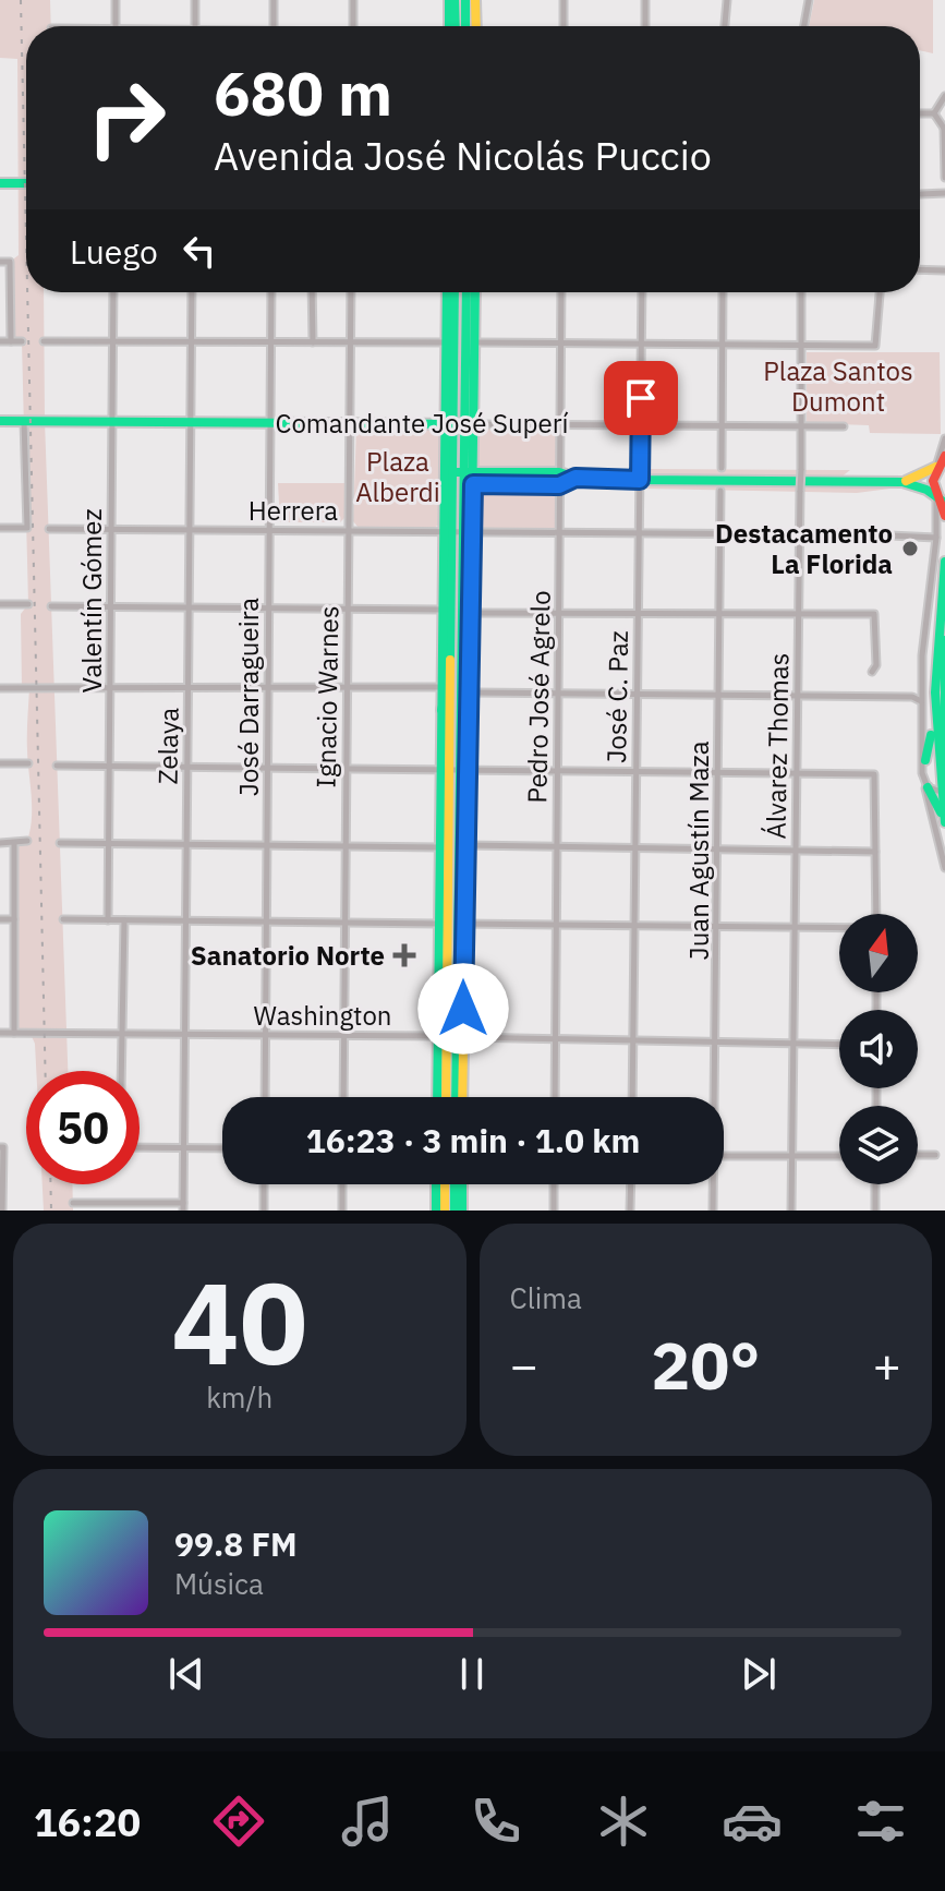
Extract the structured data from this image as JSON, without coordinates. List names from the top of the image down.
{
  "streets": {
    "main road": ["Comandante José Superí"],
    "street": [
      "Herrera",
      "Valentín Gómez",
      "José Darragueira",
      "Ignacio Warnes",
      "Pedro José Agrelo",
      "José C. Paz",
      "Zelaya",
      "Álvarez Thomas",
      "Juan Agustín Maza",
      "Washington"
    ]
  },
  "crossings": [
    ["Comandante José Superí", "Valentín Gómez"],
    ["Comandante José Superí", "José Darragueira"],
    ["Comandante José Superí", "Ignacio Warnes"],
    ["Comandante José Superí", "Pedro José Agrelo"],
    ["Comandante José Superí", "José C. Paz"],
    ["Comandante José Superí", "Zelaya"],
    ["Comandante José Superí", "Álvarez Thomas"],
    ["Herrera", "Valentín Gómez"],
    ["Herrera", "José Darragueira"],
    ["Herrera", "Ignacio Warnes"],
    ["Herrera", "Pedro José Agrelo"],
    ["Herrera", "José C. Paz"],
    ["Herrera", "Zelaya"],
    ["Herrera", "Álvarez Thomas"],
    ["Herrera", "Juan Agustín Maza"],
    ["José Darragueira", "Washington"],
    ["Ignacio Warnes", "Washington"],
    ["Pedro José Agrelo", "Washington"],
    ["José C. Paz", "Washington"],
    ["Zelaya", "Washington"],
    ["Álvarez Thomas", "Washington"],
    ["Juan Agustín Maza", "Washington"]
  ],
  "parks": ["Plaza Santos Dumont", "Plaza Alberdi"],
  "places": {
    "other": ["Destacamento La Florida"],
    "health": ["Sanatorio Norte"]
  },
  "north": "top",
  "page": {
    "turn": ["680 m", "Avenida José Nicolás Puccio"],
    "then": "Luego",
    "limit": "50",
    "trip": "16:23 · 3 min · 1.0 km",
    "tile": [
      ["40", "km/h"],
      "Clima"
    ],
    "heat": ["−", "20°", "+"],
    "song": ["99.8 FM", "Música"],
    "tabs": "16:20"
  }
}
